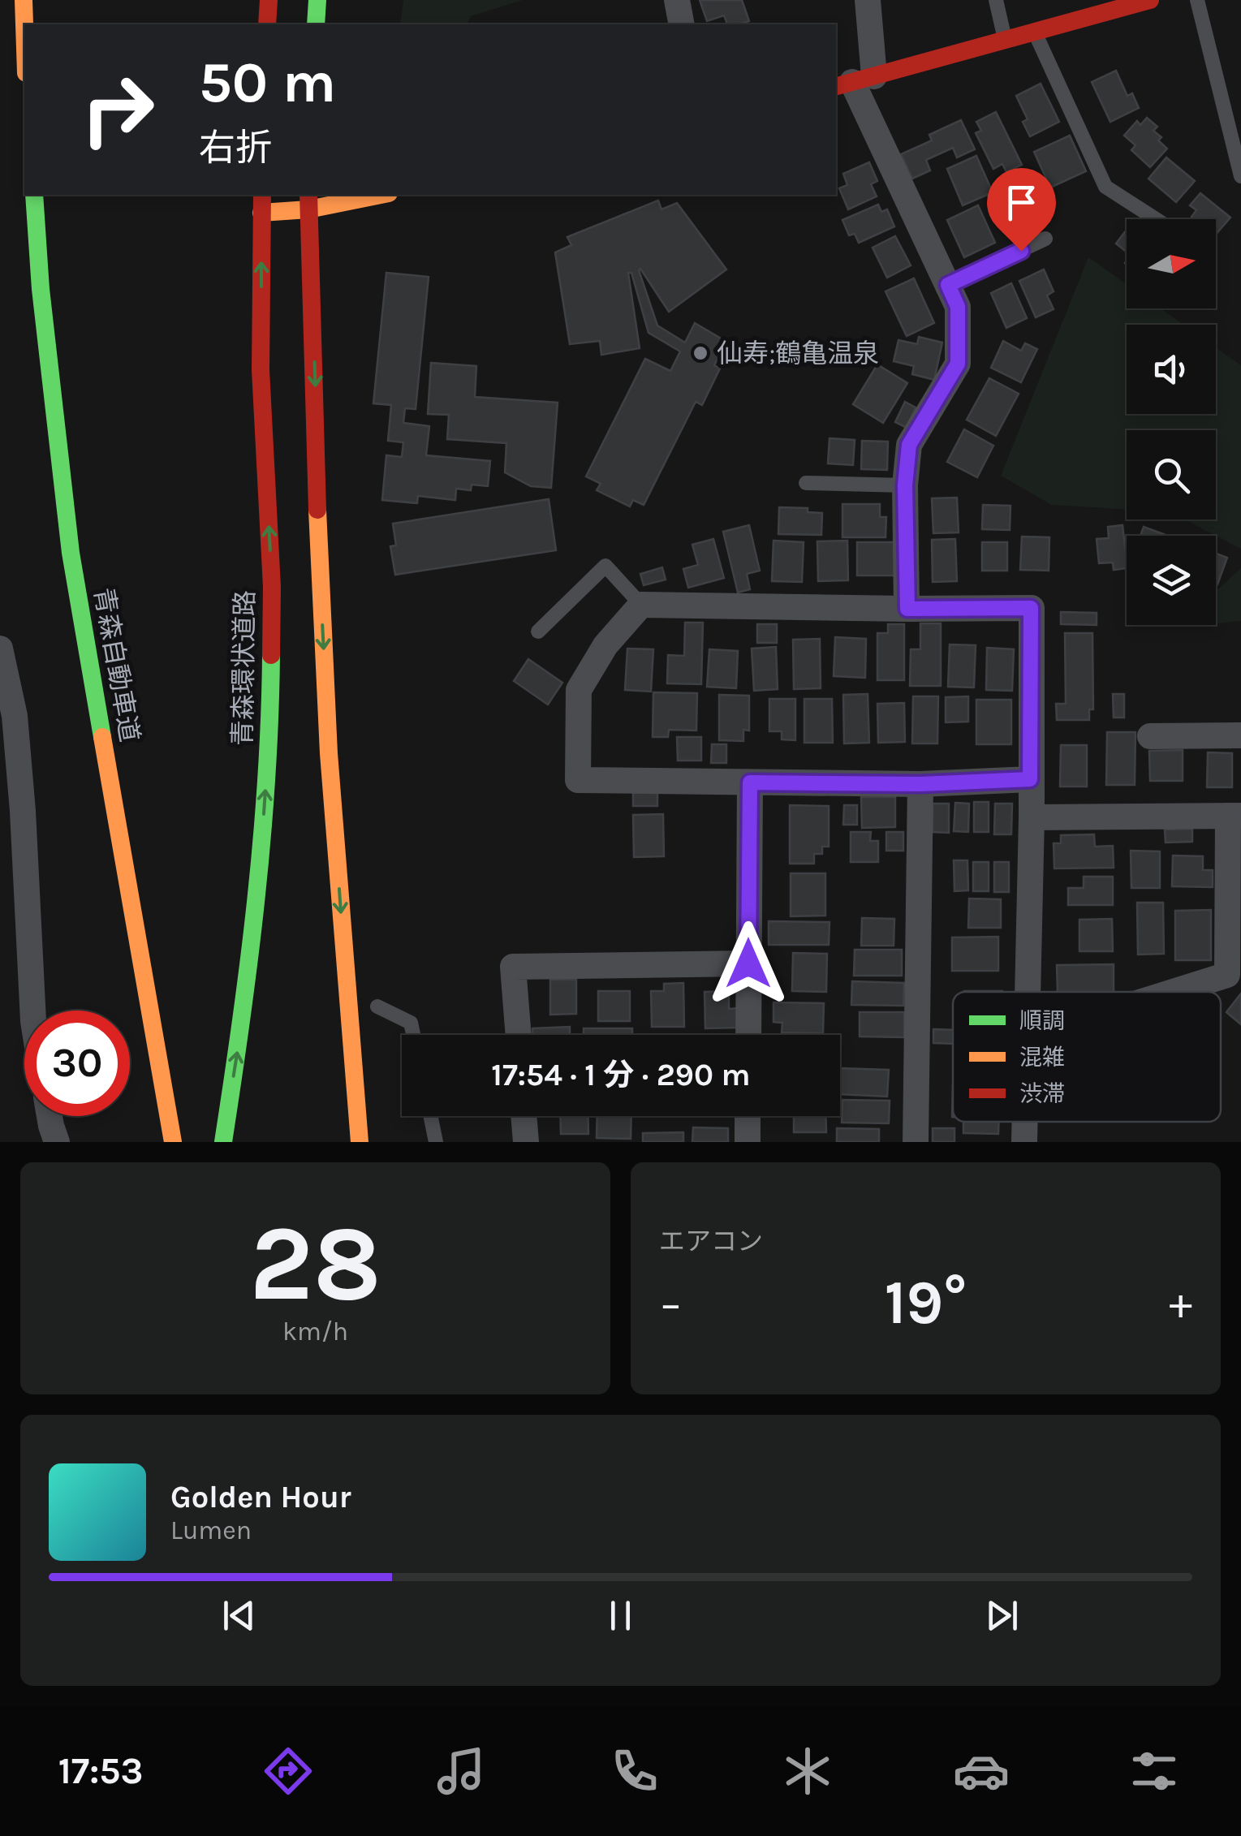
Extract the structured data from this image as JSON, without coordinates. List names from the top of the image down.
{
  "streets": {
    "main road": ["青森自動車道", "青森環状道路"]
  },
  "places": ["仙寿;鶴亀温泉"],
  "legend": ["順調", "混雑", "渋滞"],
  "north": "right",
  "page": {
    "turn": ["50 m", "右折"],
    "limit": "30",
    "trip": "17:54 · 1 分 · 290 m",
    "tile": [
      ["28", "km/h"],
      "エアコン"
    ],
    "heat": ["−", "19°", "+"],
    "song": ["Golden Hour", "Lumen"],
    "tabs": "17:53"
  }
}
